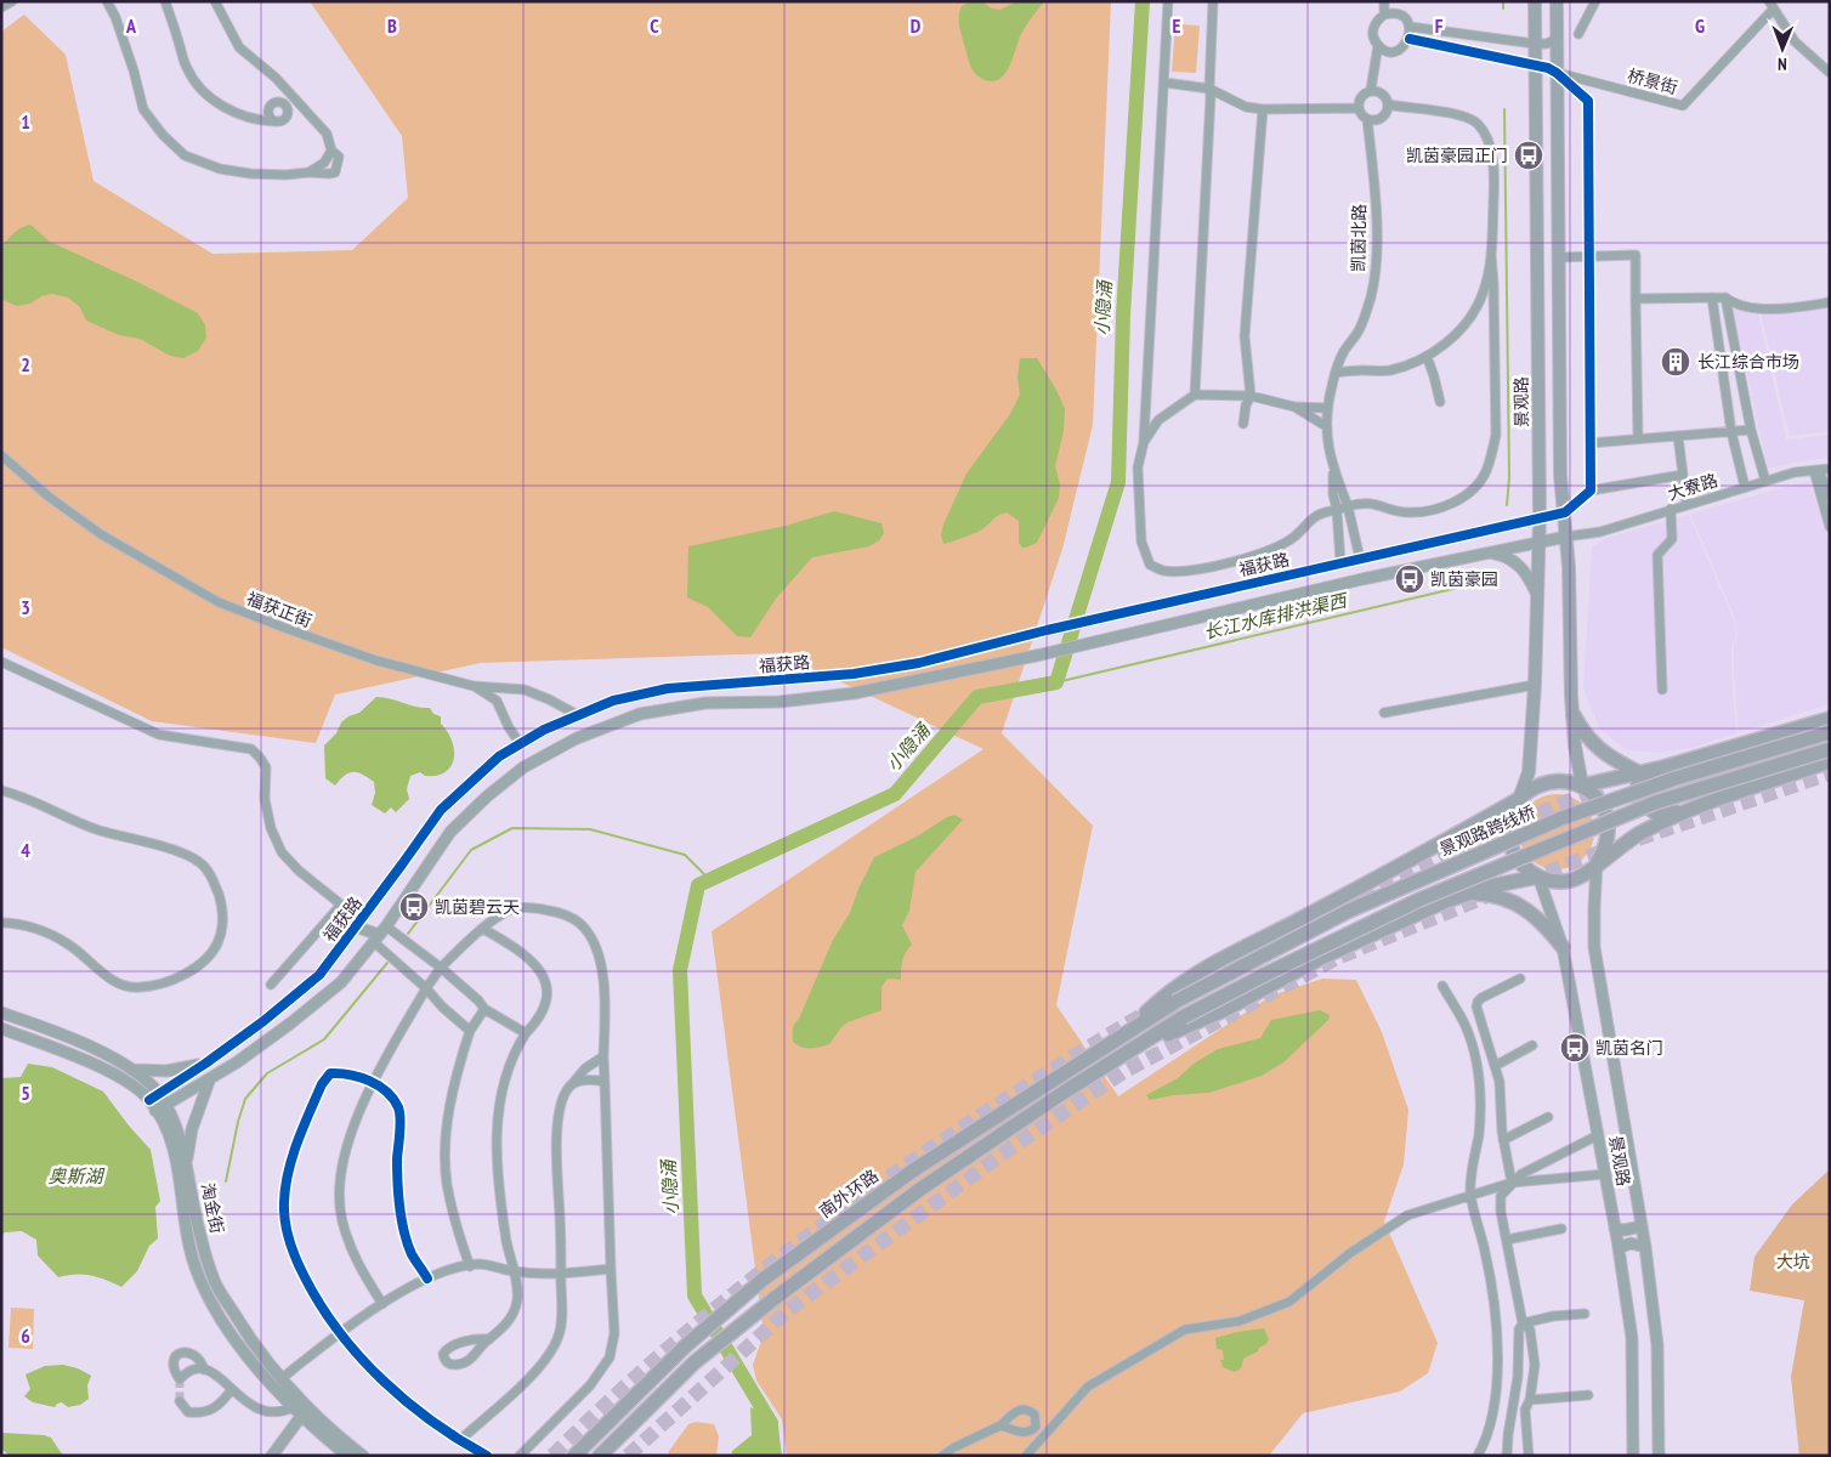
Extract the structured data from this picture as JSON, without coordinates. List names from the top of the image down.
{
  "streets": {
    "highway": ["景观路跨线桥", "南外环路"],
    "main road": ["景观路"],
    "street": [
      "桥景街",
      "凯茵北路",
      "大寮路",
      "福获路",
      "福获正街",
      "淘金街"
    ]
  },
  "crossings": [
    ["景观路", "福获路"],
    ["福获路", "福获正街"],
    ["景观路跨线桥", "南外环路"]
  ],
  "water": ["小隐涌", "长江水库排洪渠西", "奥斯湖"],
  "parks": ["大坑"],
  "places": {
    "bus stop": [
      "凯茵豪园正门",
      "凯茵豪园",
      "凯茵碧云天",
      "凯茵名门"
    ],
    "building": ["长江综合市场"]
  },
  "north": "bottom",
  "grid": {
    "columns": [
      "A",
      "B",
      "C",
      "D",
      "E",
      "F",
      "G"
    ],
    "rows": [
      "1",
      "2",
      "3",
      "4",
      "5",
      "6"
    ]
  }
}
